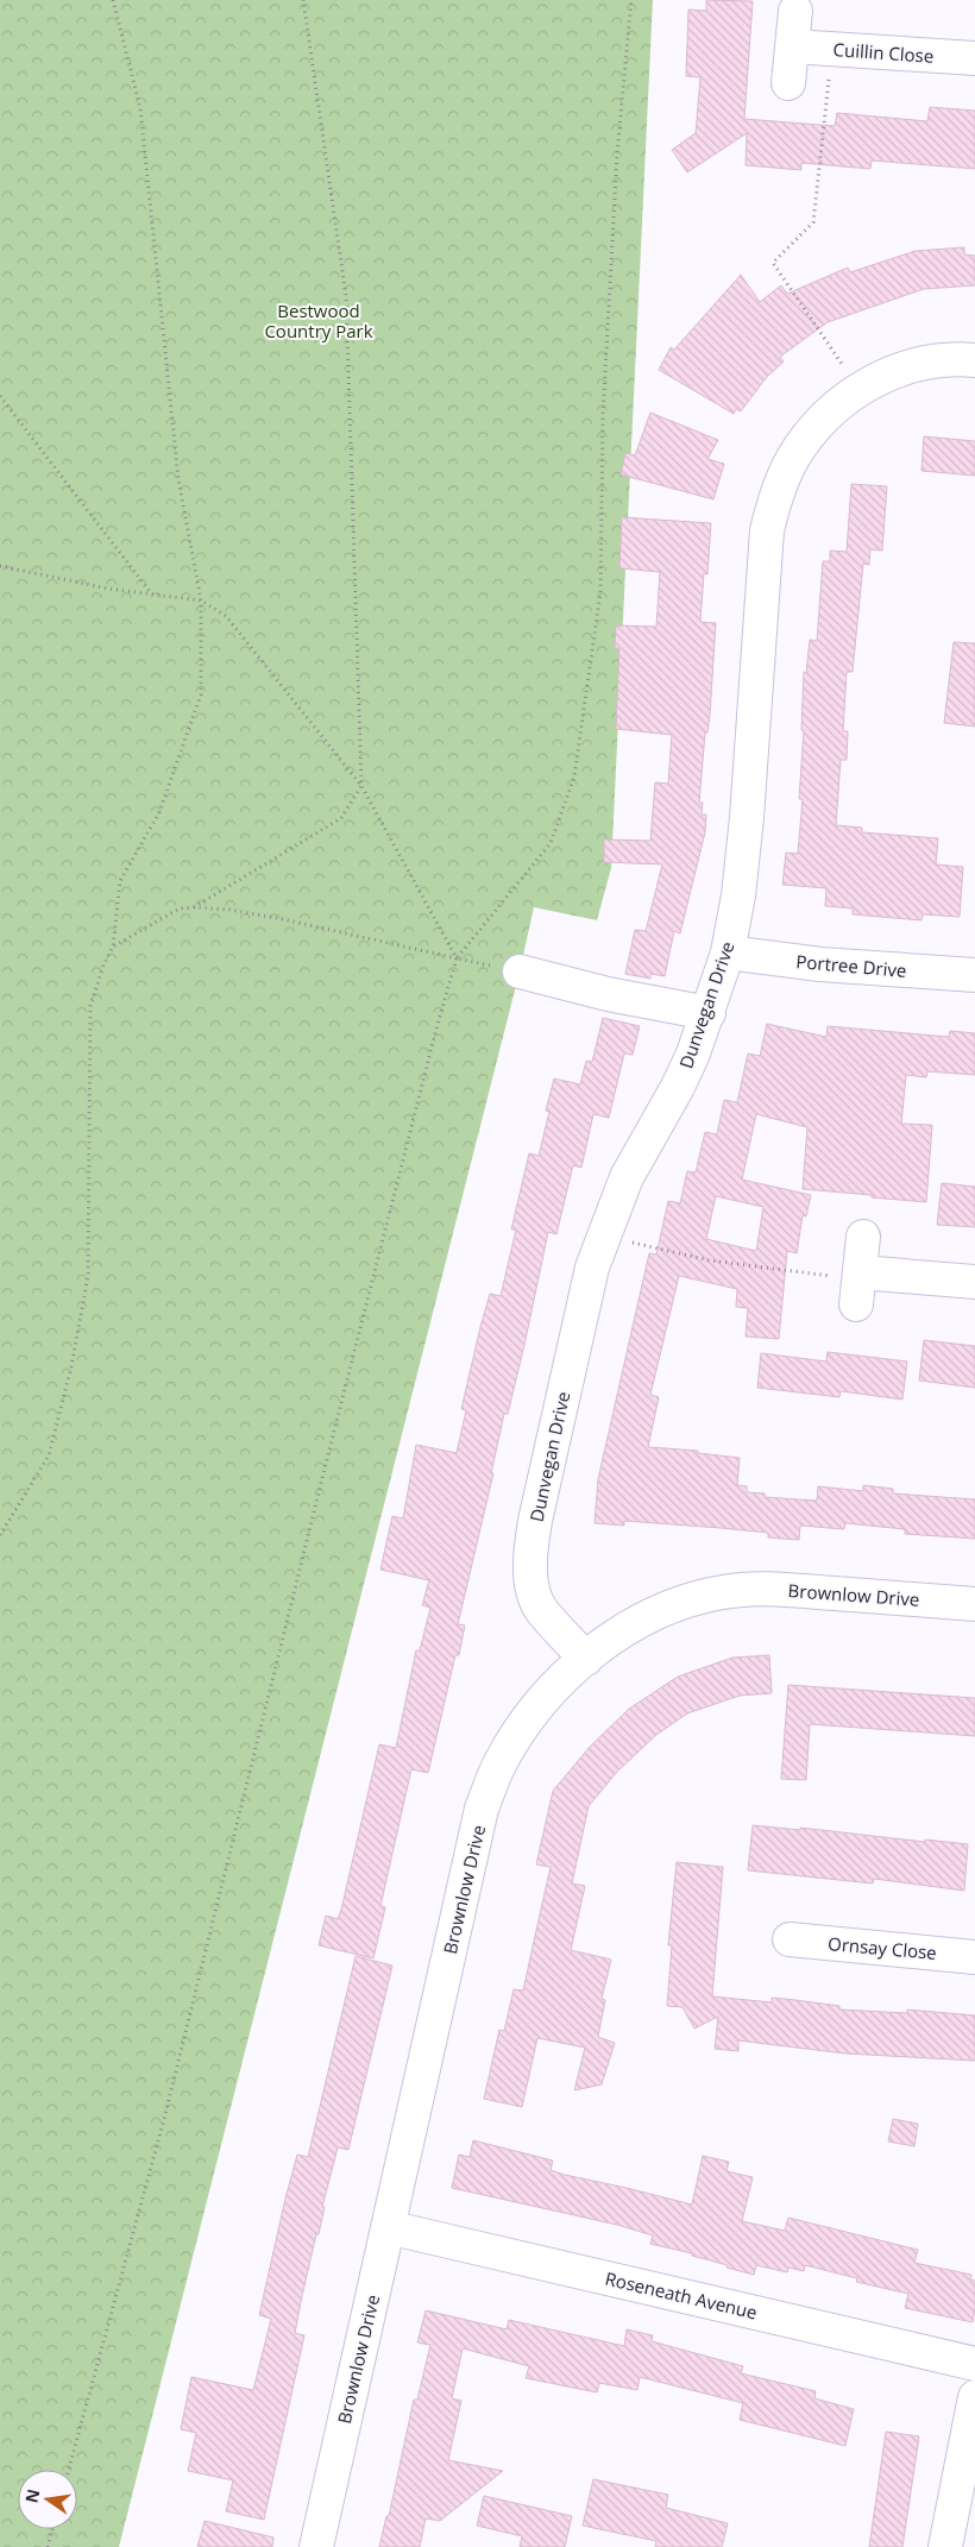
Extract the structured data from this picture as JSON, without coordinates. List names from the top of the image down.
{
  "streets": {
    "street": [
      "Cuillin Close",
      "Portree Drive",
      "Dunvegan Drive",
      "Brownlow Drive",
      "Ornsay Close",
      "Roseneath Avenue"
    ]
  },
  "crossings": [
    ["Portree Drive", "Dunvegan Drive"],
    ["Dunvegan Drive", "Brownlow Drive"],
    ["Brownlow Drive", "Roseneath Avenue"]
  ],
  "parks": ["Bestwood Country Park"],
  "north": "left"
}
